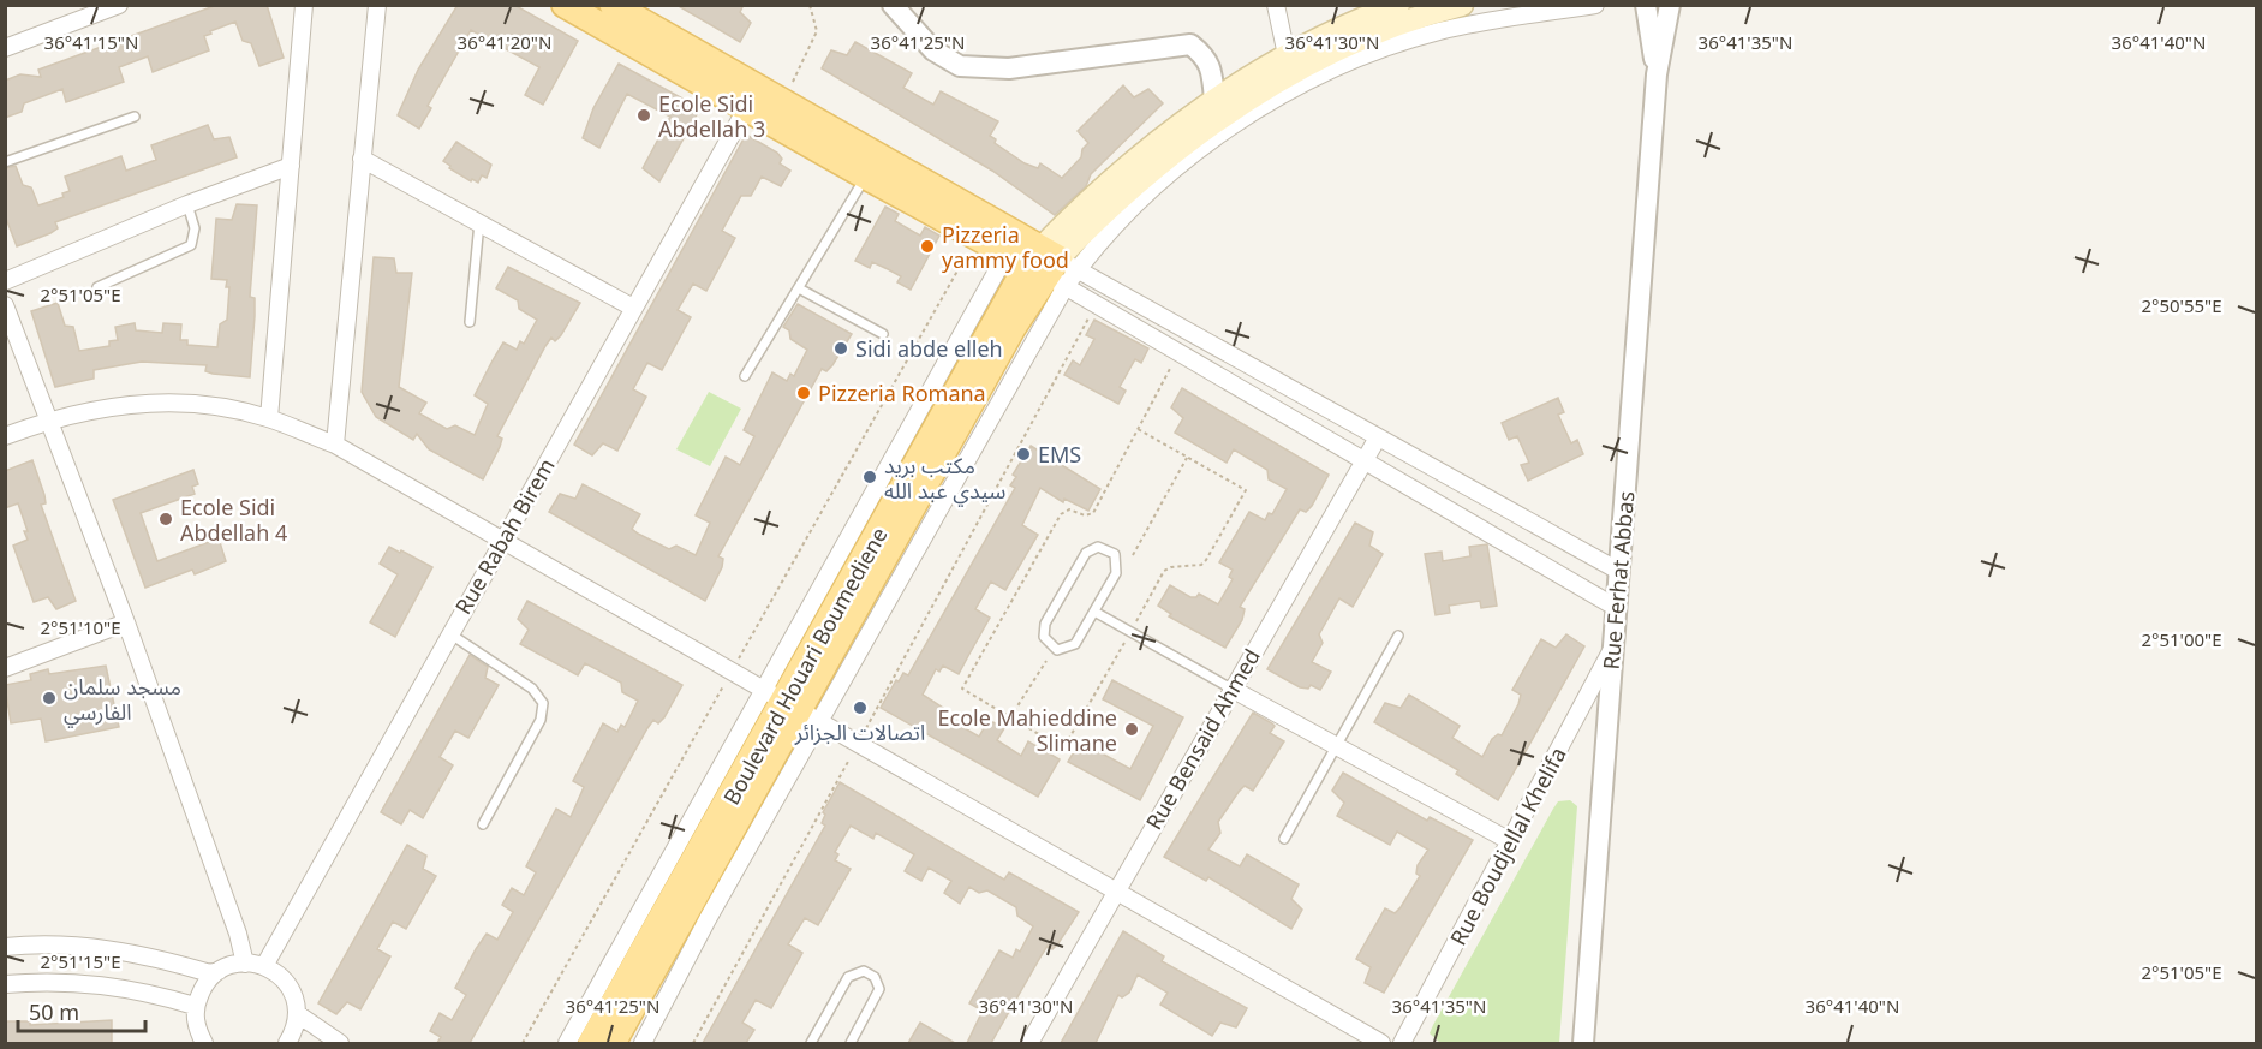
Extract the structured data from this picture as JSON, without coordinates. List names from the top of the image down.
{
  "streets": {
    "main road": ["Boulevard Houari Boumediene"],
    "street": [
      "Rue Rabah Birem",
      "Rue Ferhat Abbas",
      "Rue Bensaid Ahmed",
      "Rue Boudjellal Khelifa"
    ]
  },
  "crossings": [
    ["Rue Ferhat Abbas", "Rue Boudjellal Khelifa"]
  ],
  "places": [
    "Ecole Sidi Abdellah 3",
    "Pizzeria yammy food",
    "Sidi abde elleh",
    "Pizzeria Romana",
    "EMS",
    "مكتب بريد سيدي عبد الله",
    "Ecole Sidi Abdellah 4",
    "مسجد سلمان الفارسي",
    "اتصالات الجزائر",
    "Ecole Mahieddine Slimane"
  ],
  "scale_bar": "50 m",
  "coordinates": [
    "36°41'15\"N",
    "36°41'20\"N",
    "36°41'25\"N",
    "36°41'30\"N",
    "36°41'35\"N",
    "36°41'40\"N",
    "2°51'05\"E",
    "2°50'55\"E",
    "2°51'10\"E",
    "2°51'00\"E",
    "2°51'15\"E"
  ]
}
